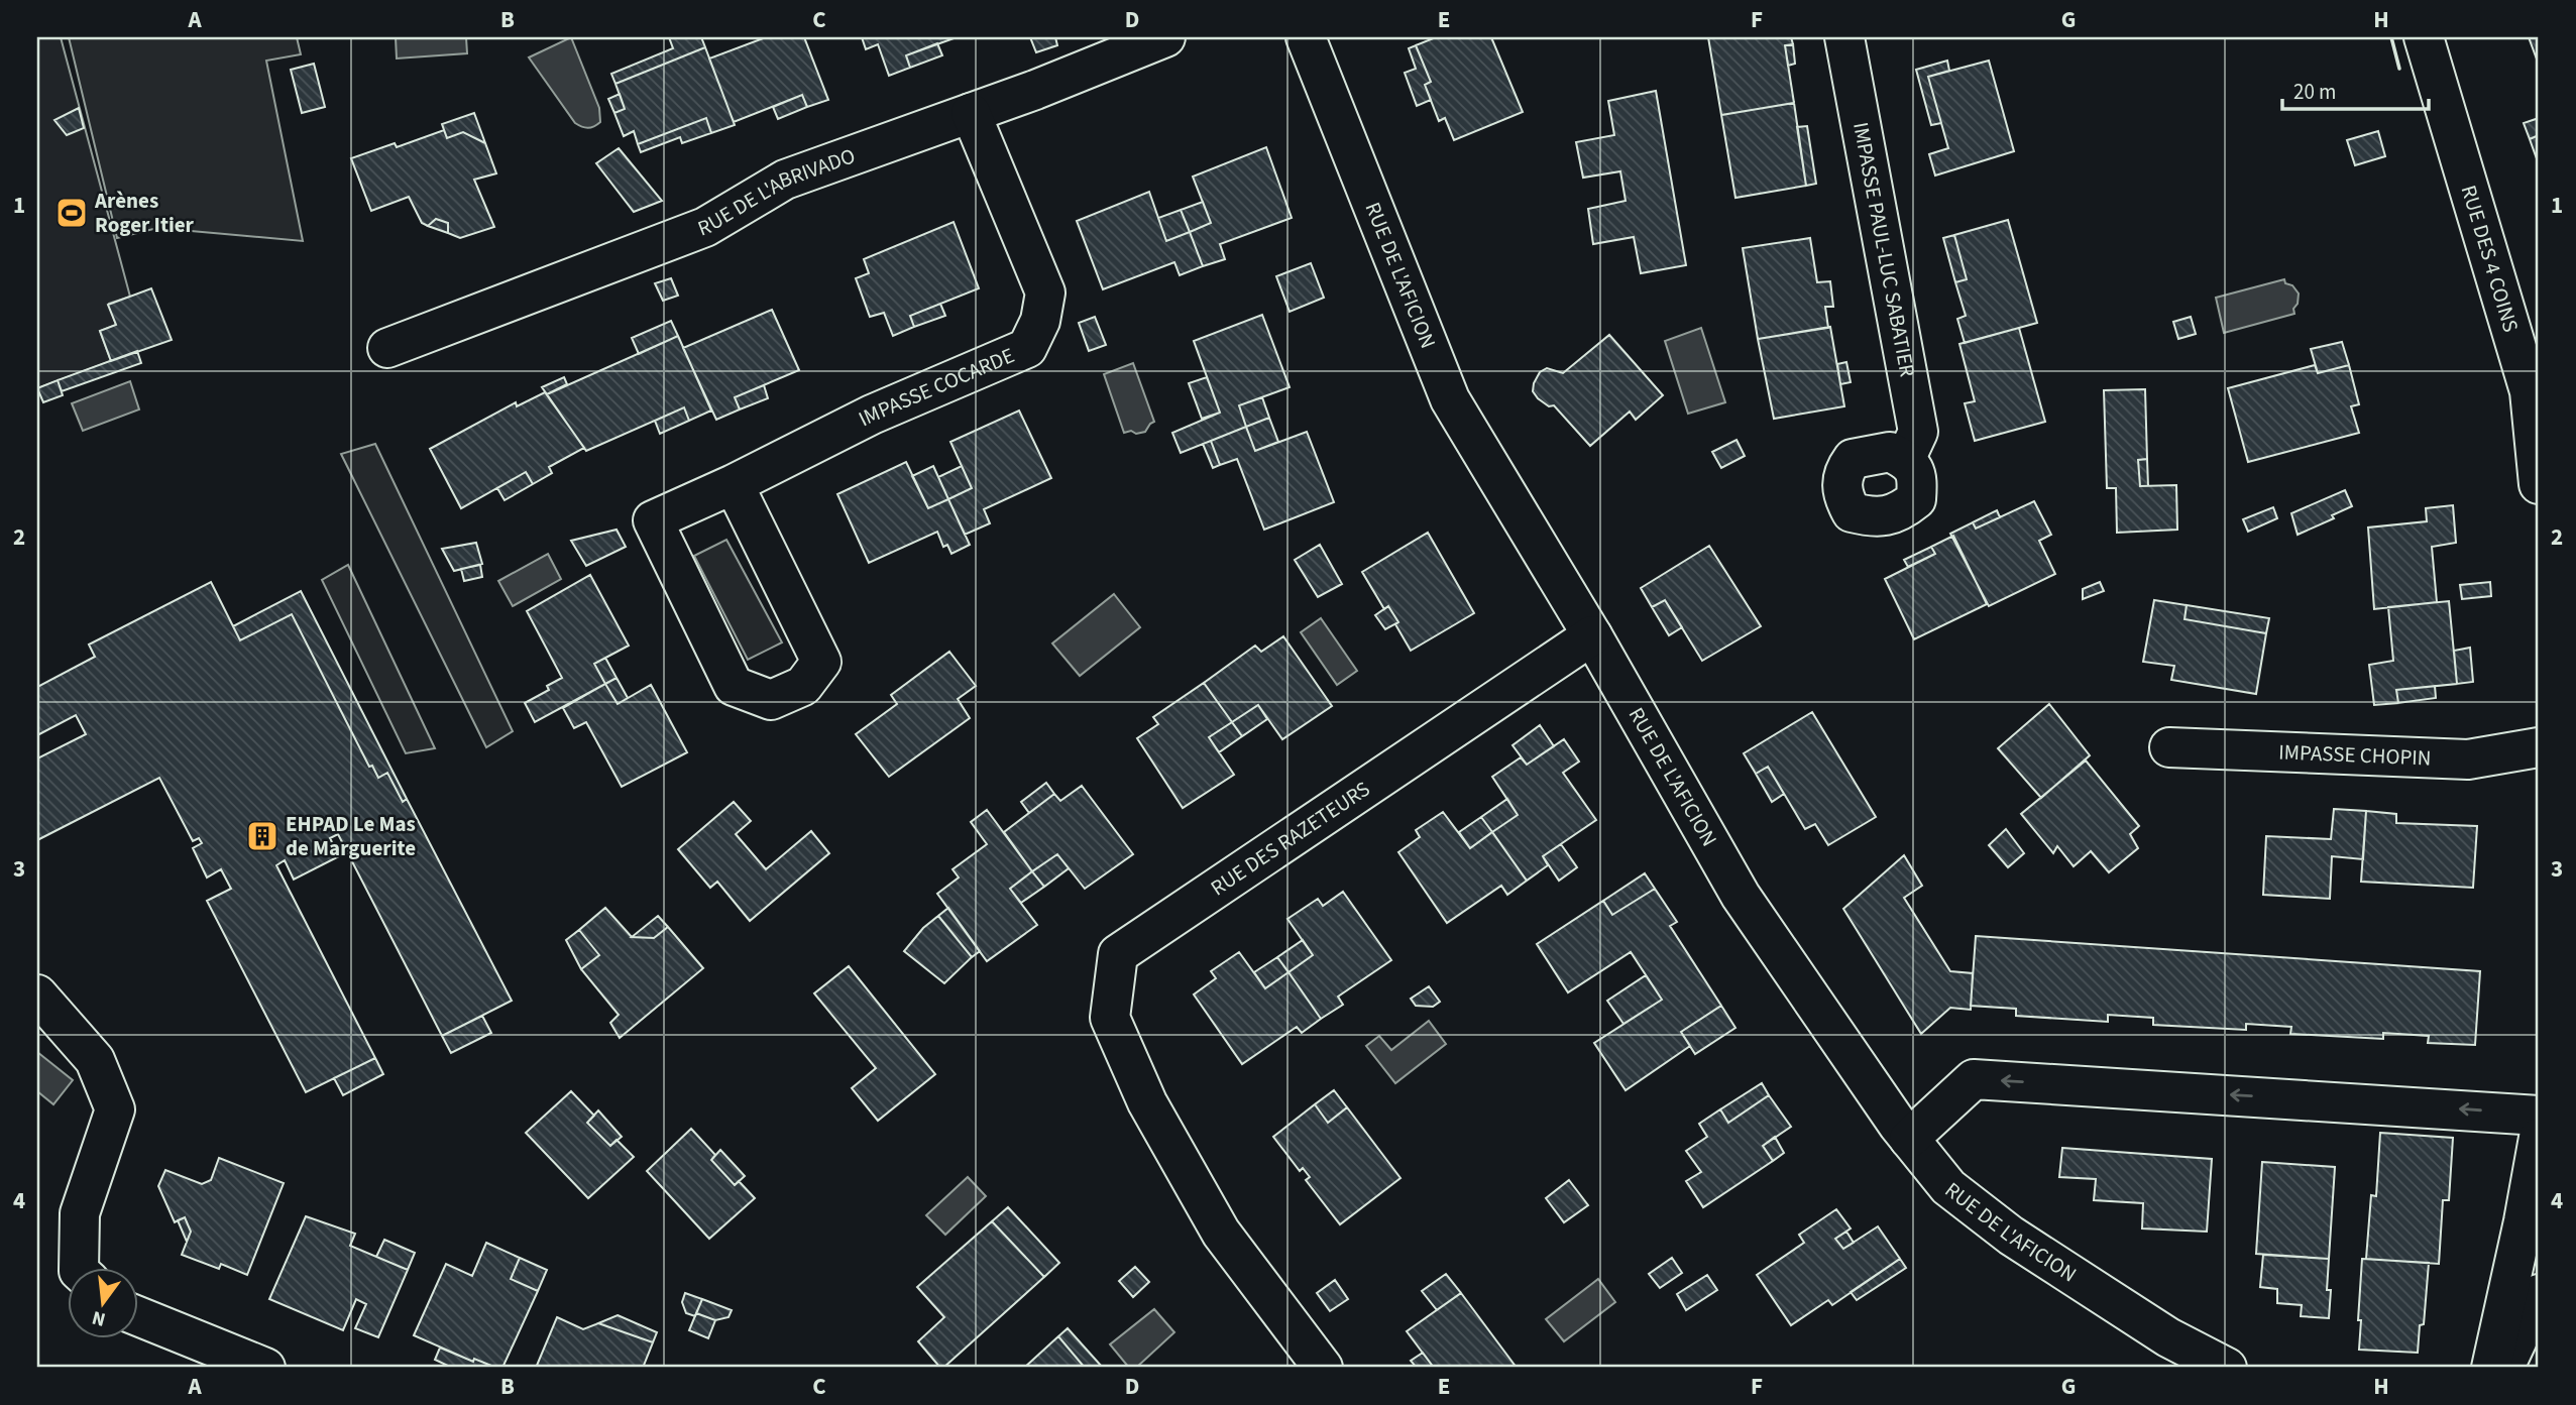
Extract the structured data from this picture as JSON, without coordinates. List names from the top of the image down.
{
  "streets": {
    "street": [
      "RUE DE L'ABRIVADO",
      "IMPASSE PAUL-LUC SABATIER",
      "RUE DES 4 COINS",
      "RUE DE L'AFICION",
      "IMPASSE COCARDE",
      "IMPASSE CHOPIN",
      "RUE DES RAZETEURS"
    ]
  },
  "crossings": [
    ["RUE DE L'ABRIVADO", "IMPASSE COCARDE"],
    ["RUE DE L'AFICION", "RUE DES RAZETEURS"]
  ],
  "places": {
    "sports": ["Arènes Roger Itier"],
    "building": ["EHPAD Le Mas de Marguerite"]
  },
  "scale_bar": "20 m",
  "north": "bottom",
  "grid": {
    "columns": [
      "A",
      "B",
      "C",
      "D",
      "E",
      "F",
      "G",
      "H"
    ],
    "rows": [
      "1",
      "2",
      "3",
      "4"
    ]
  }
}
